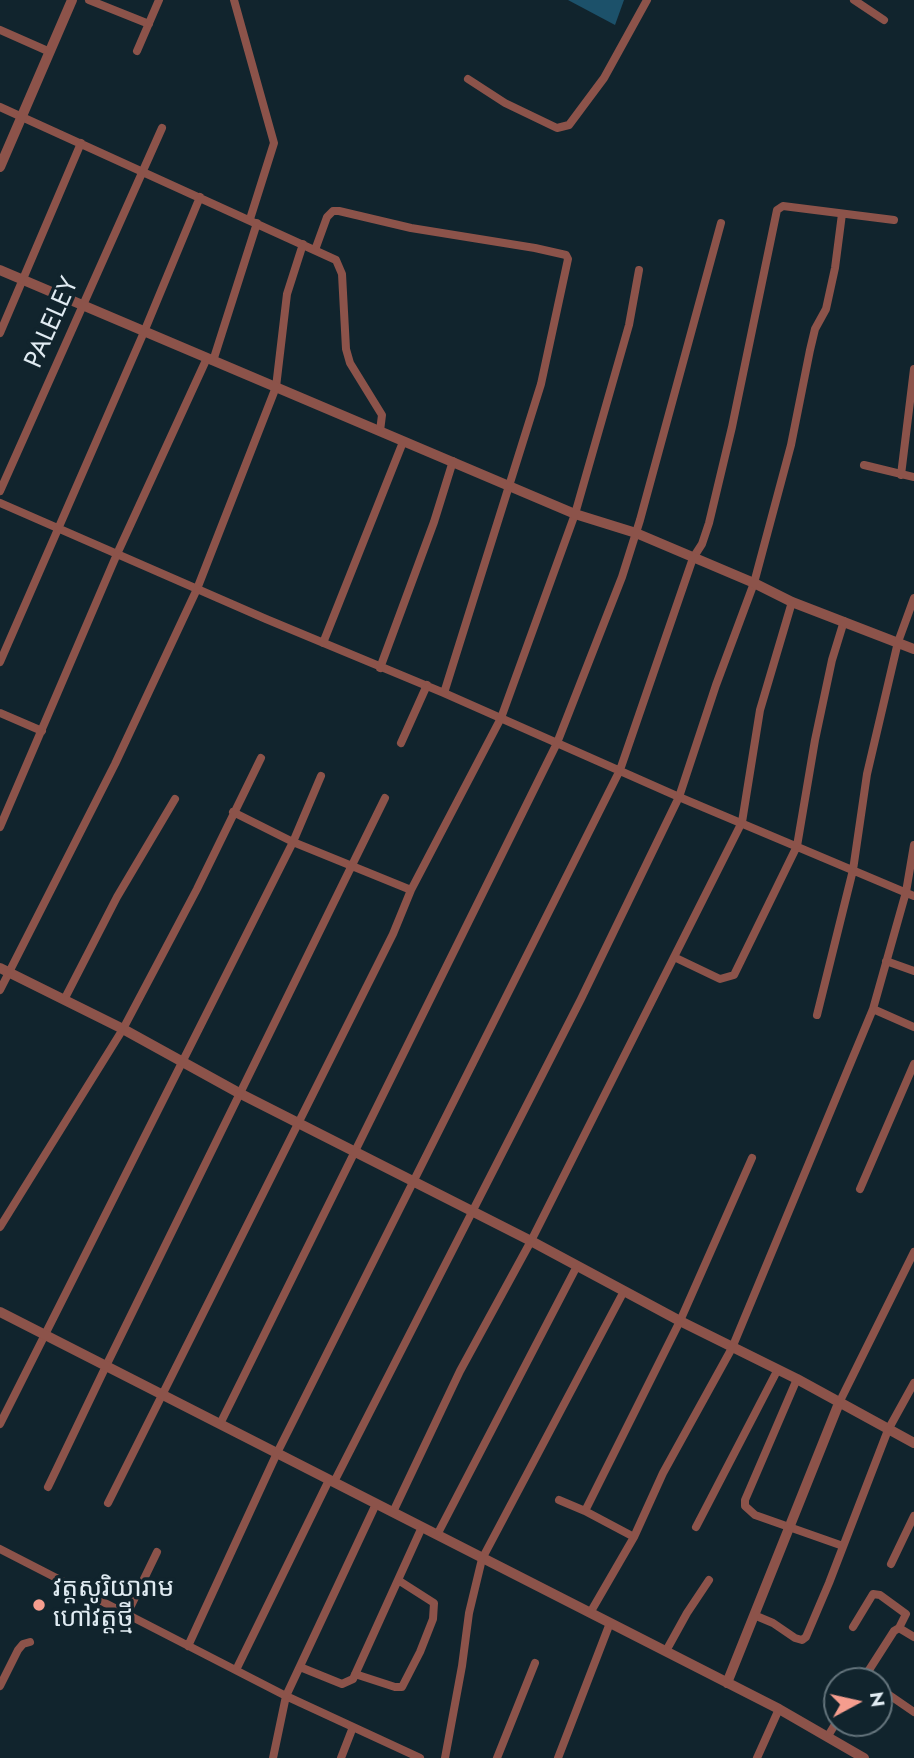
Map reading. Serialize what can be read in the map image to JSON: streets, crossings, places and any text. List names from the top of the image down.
{
  "streets": {
    "street": ["PALELEY"]
  },
  "places": ["វត្តសូរិយារាម ហៅវត្តថ្មី"],
  "north": "right"
}
